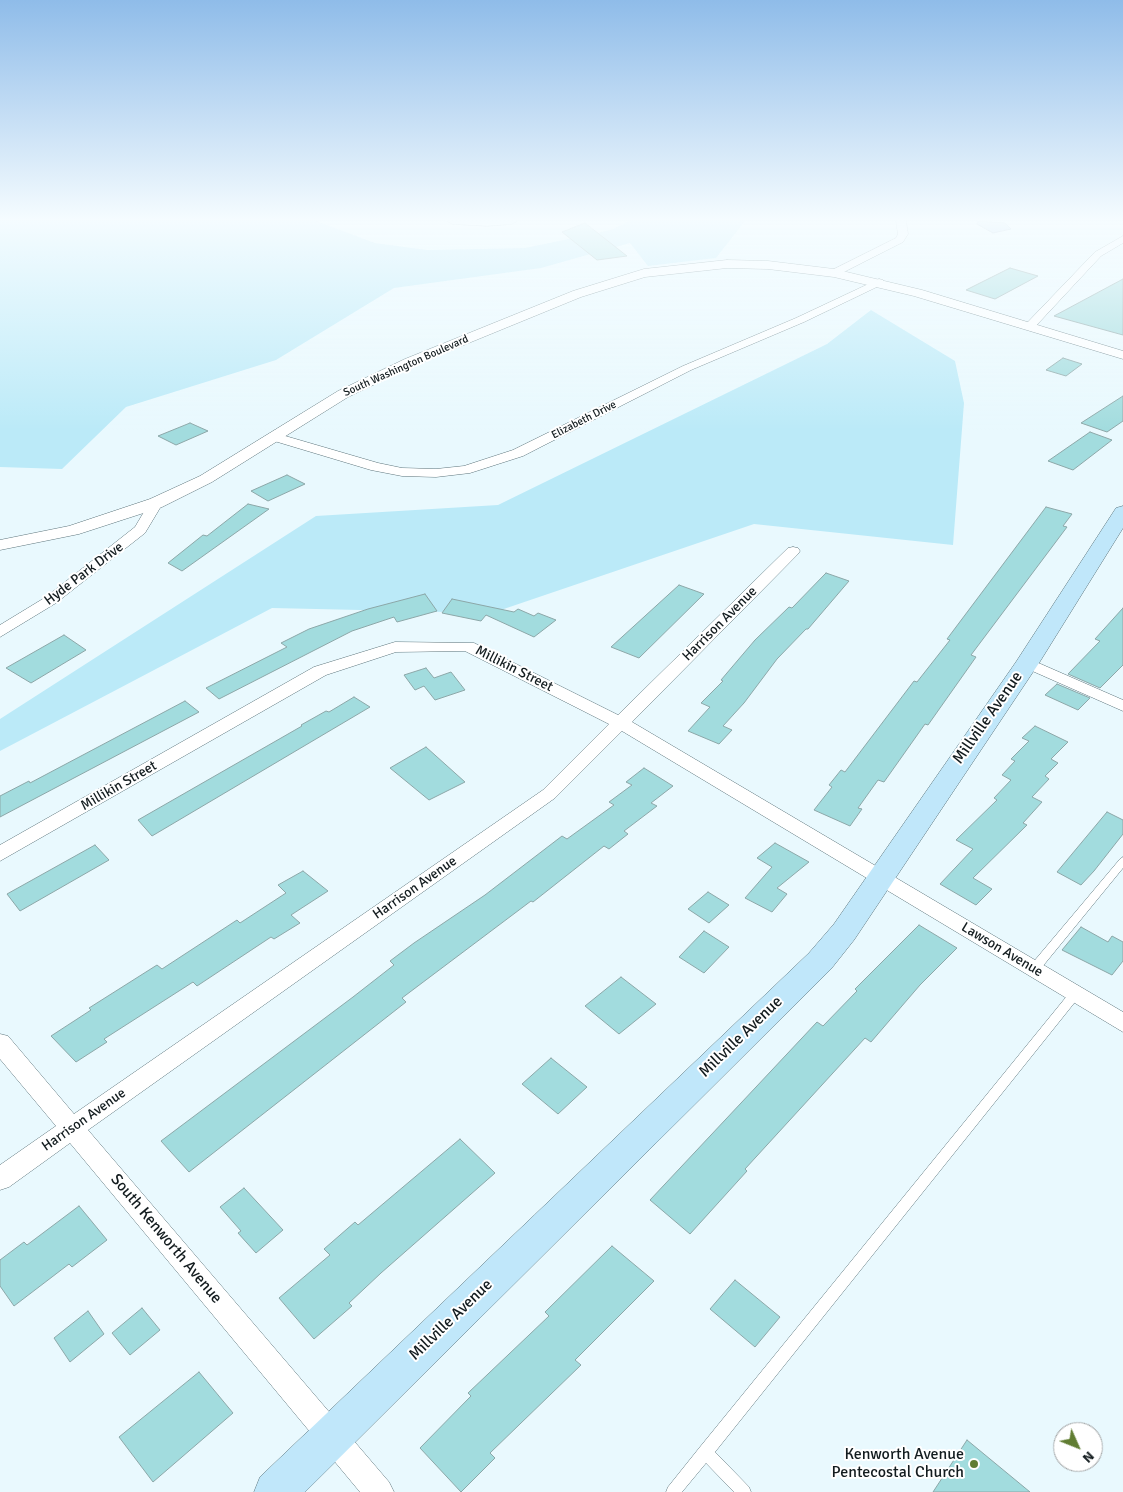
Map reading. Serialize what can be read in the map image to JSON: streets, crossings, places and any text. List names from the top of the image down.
{
  "streets": {
    "main road": ["Millville Avenue"],
    "street": [
      "South Washington Boulevard",
      "Elizabeth Drive",
      "Hyde Park Drive",
      "Harrison Avenue",
      "Millikin Street",
      "Lawson Avenue",
      "South Kenworth Avenue"
    ]
  },
  "crossings": [
    ["South Washington Boulevard", "Elizabeth Drive"],
    ["South Washington Boulevard", "Hyde Park Drive"],
    ["Harrison Avenue", "Millikin Street"],
    ["Harrison Avenue", "South Kenworth Avenue"],
    ["Millikin Street", "Millville Avenue"],
    ["Millikin Street", "Lawson Avenue"],
    ["Millville Avenue", "Lawson Avenue"],
    ["Millville Avenue", "South Kenworth Avenue"]
  ],
  "places": ["Kenworth Avenue Pentecostal Church"],
  "north": "bottom right"
}
